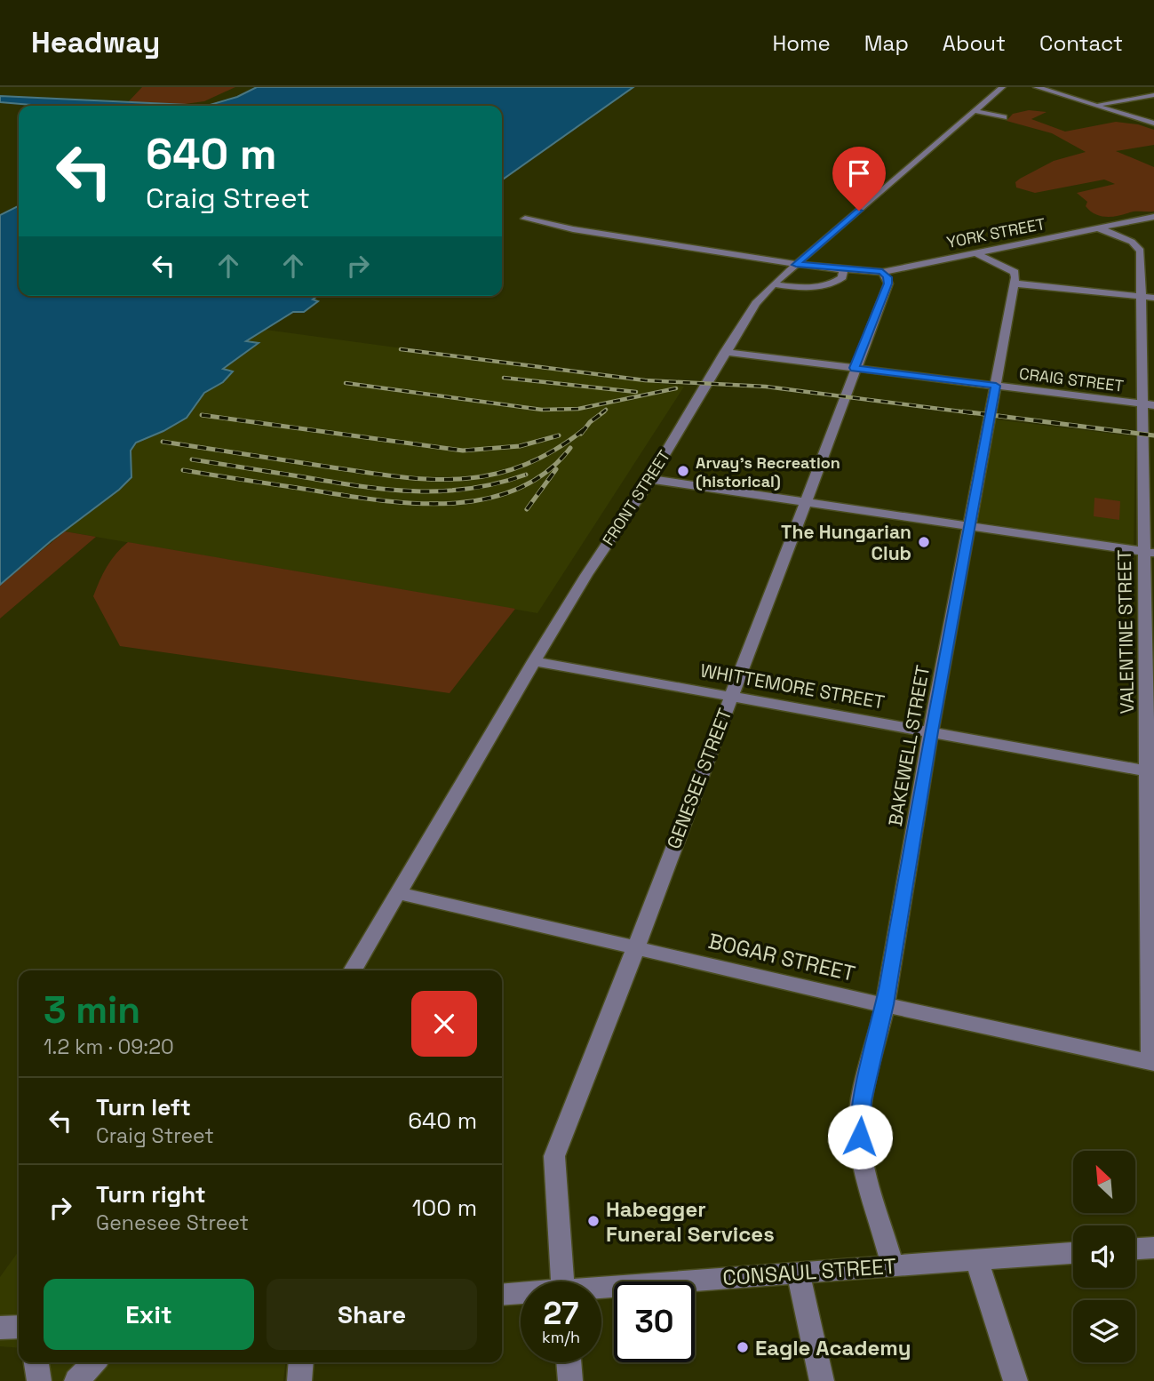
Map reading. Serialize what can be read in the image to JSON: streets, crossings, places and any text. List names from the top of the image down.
{
  "streets": {
    "street": [
      "YORK STREET",
      "CRAIG STREET",
      "FRONT STREET",
      "VALENTINE STREET",
      "WHITTEMORE STREET",
      "BAKEWELL STREET",
      "GENESEE STREET",
      "BOGAR STREET",
      "CONSAUL STREET"
    ]
  },
  "crossings": [
    ["YORK STREET", "FRONT STREET"],
    ["YORK STREET", "VALENTINE STREET"],
    ["YORK STREET", "GENESEE STREET"],
    ["CRAIG STREET", "FRONT STREET"],
    ["CRAIG STREET", "VALENTINE STREET"],
    ["CRAIG STREET", "BAKEWELL STREET"],
    ["CRAIG STREET", "GENESEE STREET"],
    ["FRONT STREET", "WHITTEMORE STREET"],
    ["FRONT STREET", "BOGAR STREET"],
    ["VALENTINE STREET", "WHITTEMORE STREET"],
    ["VALENTINE STREET", "BOGAR STREET"],
    ["WHITTEMORE STREET", "BAKEWELL STREET"],
    ["WHITTEMORE STREET", "GENESEE STREET"],
    ["BAKEWELL STREET", "BOGAR STREET"],
    ["BAKEWELL STREET", "CONSAUL STREET"],
    ["GENESEE STREET", "BOGAR STREET"]
  ],
  "places": [
    "Arvay's Recreation (historical)",
    "The Hungarian Club",
    "Habegger Funeral Services",
    "Eagle Academy"
  ],
  "north": "top left",
  "page": {
    "header": "Headway",
    "nav": [
      "Home",
      "Map",
      "About",
      "Contact"
    ],
    "turn": ["640 m", "Craig Street"],
    "heading": ["3 min", "1.2 km · 09:20"],
    "list": [
      {
        "name": "Turn left",
        "note": "Craig Street",
        "value": "640 m"
      },
      {
        "name": "Turn right",
        "note": "Genesee Street",
        "value": "100 m"
      }
    ],
    "buttons": ["Exit", "Share"],
    "speed": "27 km/h",
    "limit": "30"
  }
}
